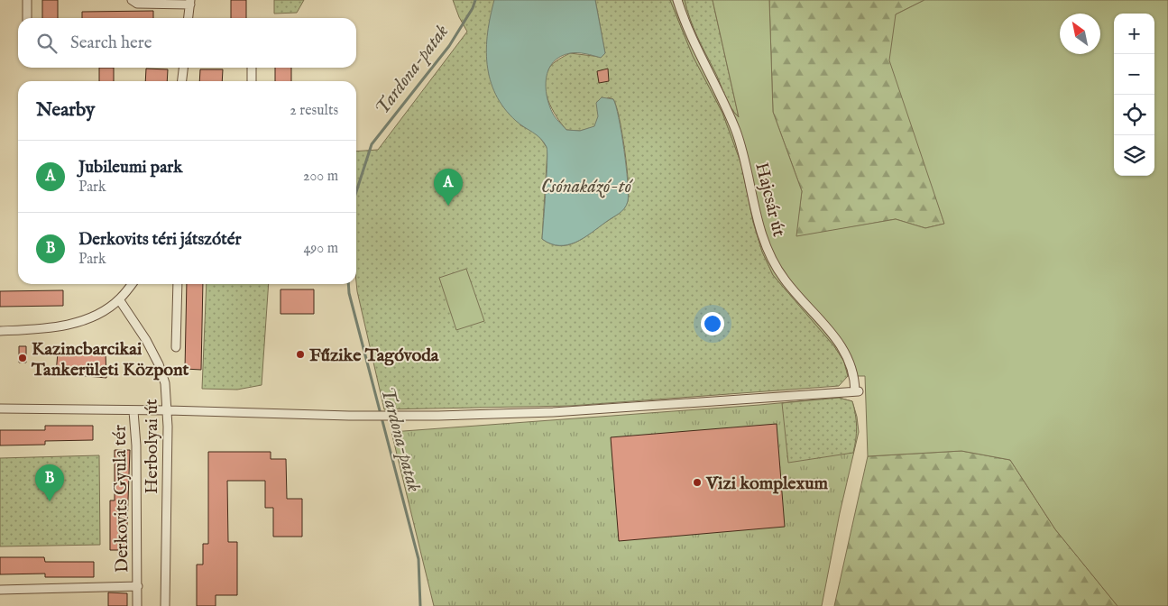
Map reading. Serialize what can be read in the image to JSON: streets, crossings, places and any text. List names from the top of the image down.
{
  "streets": {
    "street": ["Hajcsár út", "Herbolyai út", "Derkovits Gyula tér"]
  },
  "crossings": [
    ["Hajcsár út", "Derkovits Gyula tér"],
    ["Herbolyai út", "Derkovits Gyula tér"]
  ],
  "water": ["Tardona-patak", "Csónakázó-tó"],
  "places": ["Fűzike Tagóvoda", "Kazincbarcikai Tankerületi Központ", "Vizi komplexum"],
  "north": "top left",
  "page": {
    "map_buttons": ["+", "−"],
    "search": "Search here",
    "heading": ["Nearby", "2 results"],
    "list": [
      {
        "mark": "A",
        "name": "Jubileumi park",
        "note": "Park",
        "value": "200 m"
      },
      {
        "mark": "B",
        "name": "Derkovits téri játszótér",
        "note": "Park",
        "value": "490 m"
      }
    ],
    "pins": ["A", "B"]
  }
}
